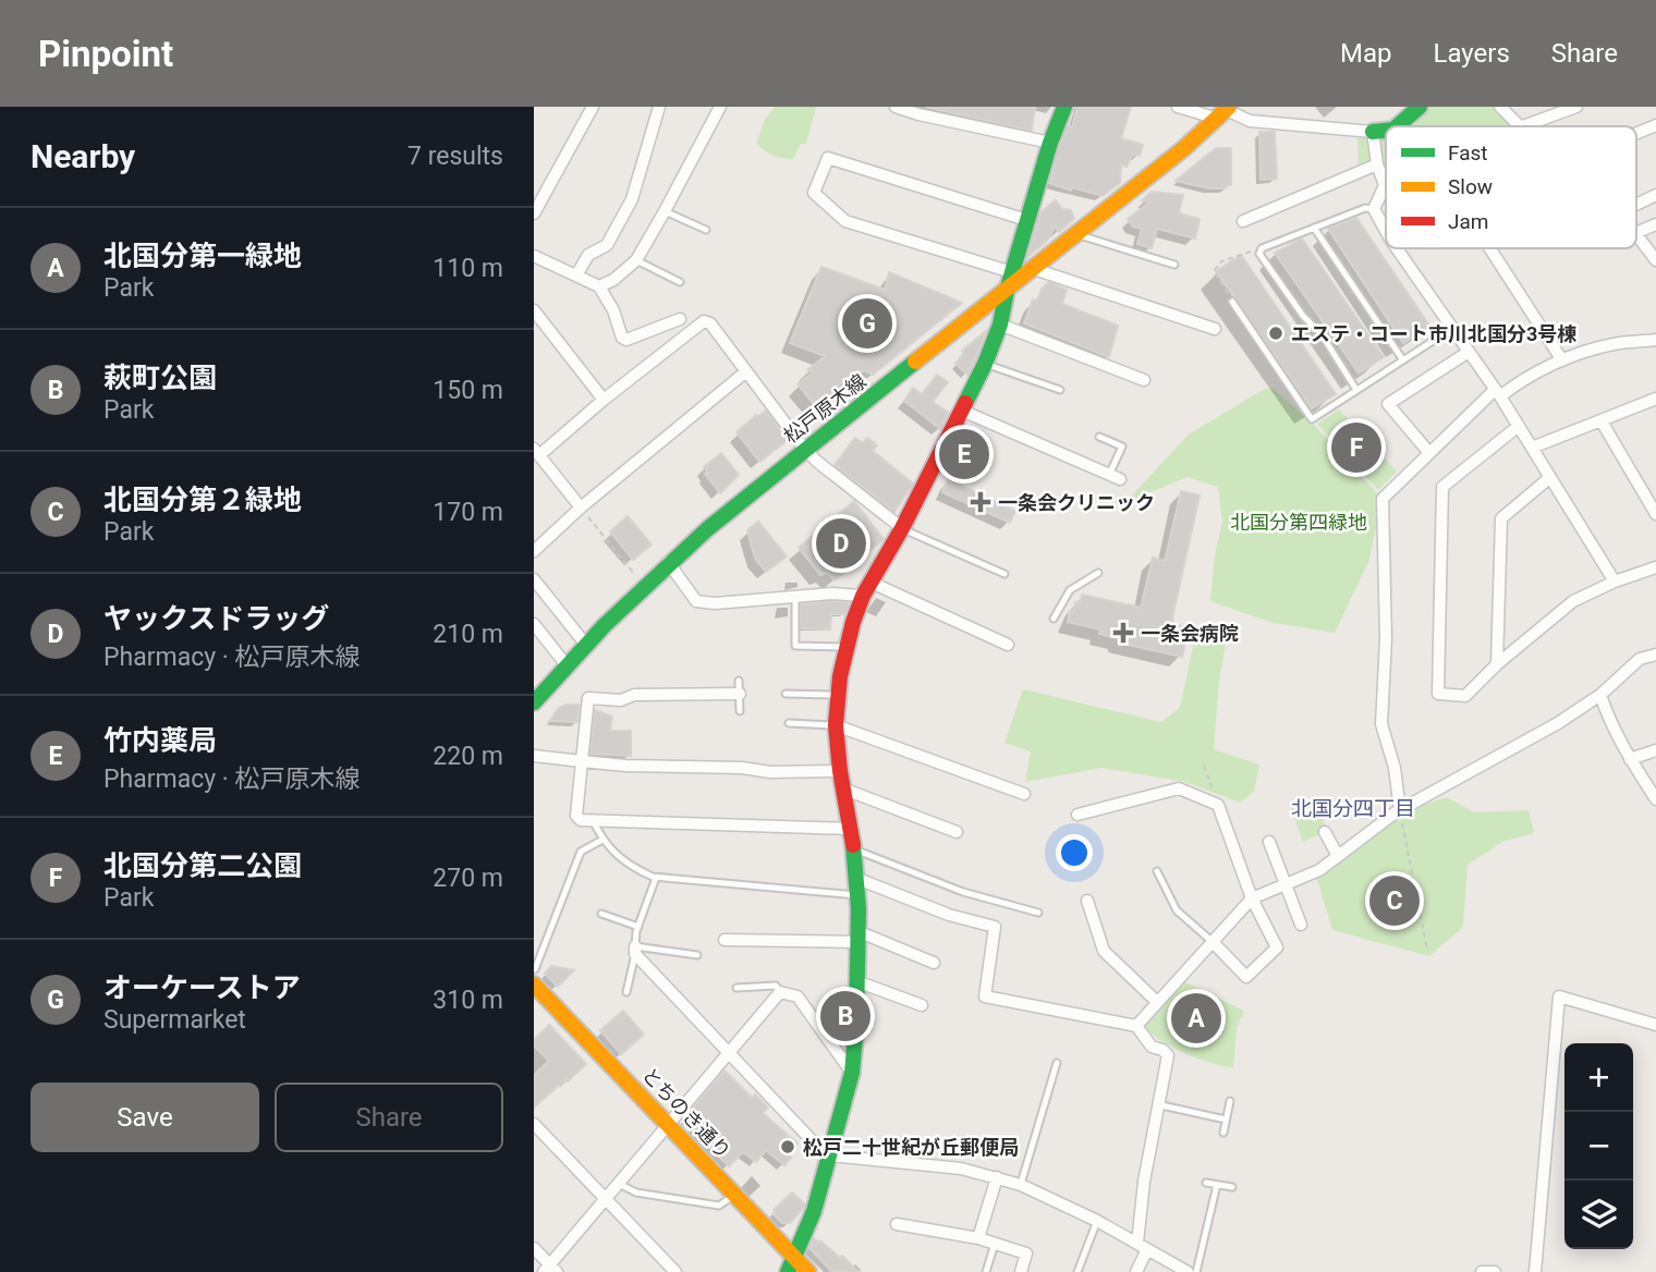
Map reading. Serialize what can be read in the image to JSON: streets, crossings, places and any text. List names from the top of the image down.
{
  "streets": {
    "street": ["松戸原木線", "とちのき通り"]
  },
  "districts": ["北国分四丁目"],
  "parks": ["北国分第四緑地"],
  "places": {
    "other": ["エステ・コート市川北国分3号棟", "松戸二十世紀が丘郵便局"],
    "health": ["一条会クリニック", "一条会病院"]
  },
  "legend": ["Fast", "Slow", "Jam"],
  "page": {
    "header": "Pinpoint",
    "nav": ["Map", "Layers", "Share"],
    "heading": ["Nearby", "7 results"],
    "list": [
      {
        "mark": "A",
        "name": "北国分第一緑地",
        "note": "Park",
        "value": "110 m"
      },
      {
        "mark": "B",
        "name": "萩町公園",
        "note": "Park",
        "value": "150 m"
      },
      {
        "mark": "C",
        "name": "北国分第２緑地",
        "note": "Park",
        "value": "170 m"
      },
      {
        "mark": "D",
        "name": "ヤックスドラッグ",
        "note": "Pharmacy · 松戸原木線",
        "value": "210 m"
      },
      {
        "mark": "E",
        "name": "竹内薬局",
        "note": "Pharmacy · 松戸原木線",
        "value": "220 m"
      },
      {
        "mark": "F",
        "name": "北国分第二公園",
        "note": "Park",
        "value": "270 m"
      },
      {
        "mark": "G",
        "name": "オーケーストア",
        "note": "Supermarket",
        "value": "310 m"
      }
    ],
    "pins": [
      "G",
      "F",
      "E",
      "D",
      "C",
      "B",
      "A"
    ],
    "map_buttons": ["+", "−"],
    "buttons": ["Save", "Share"]
  }
}
